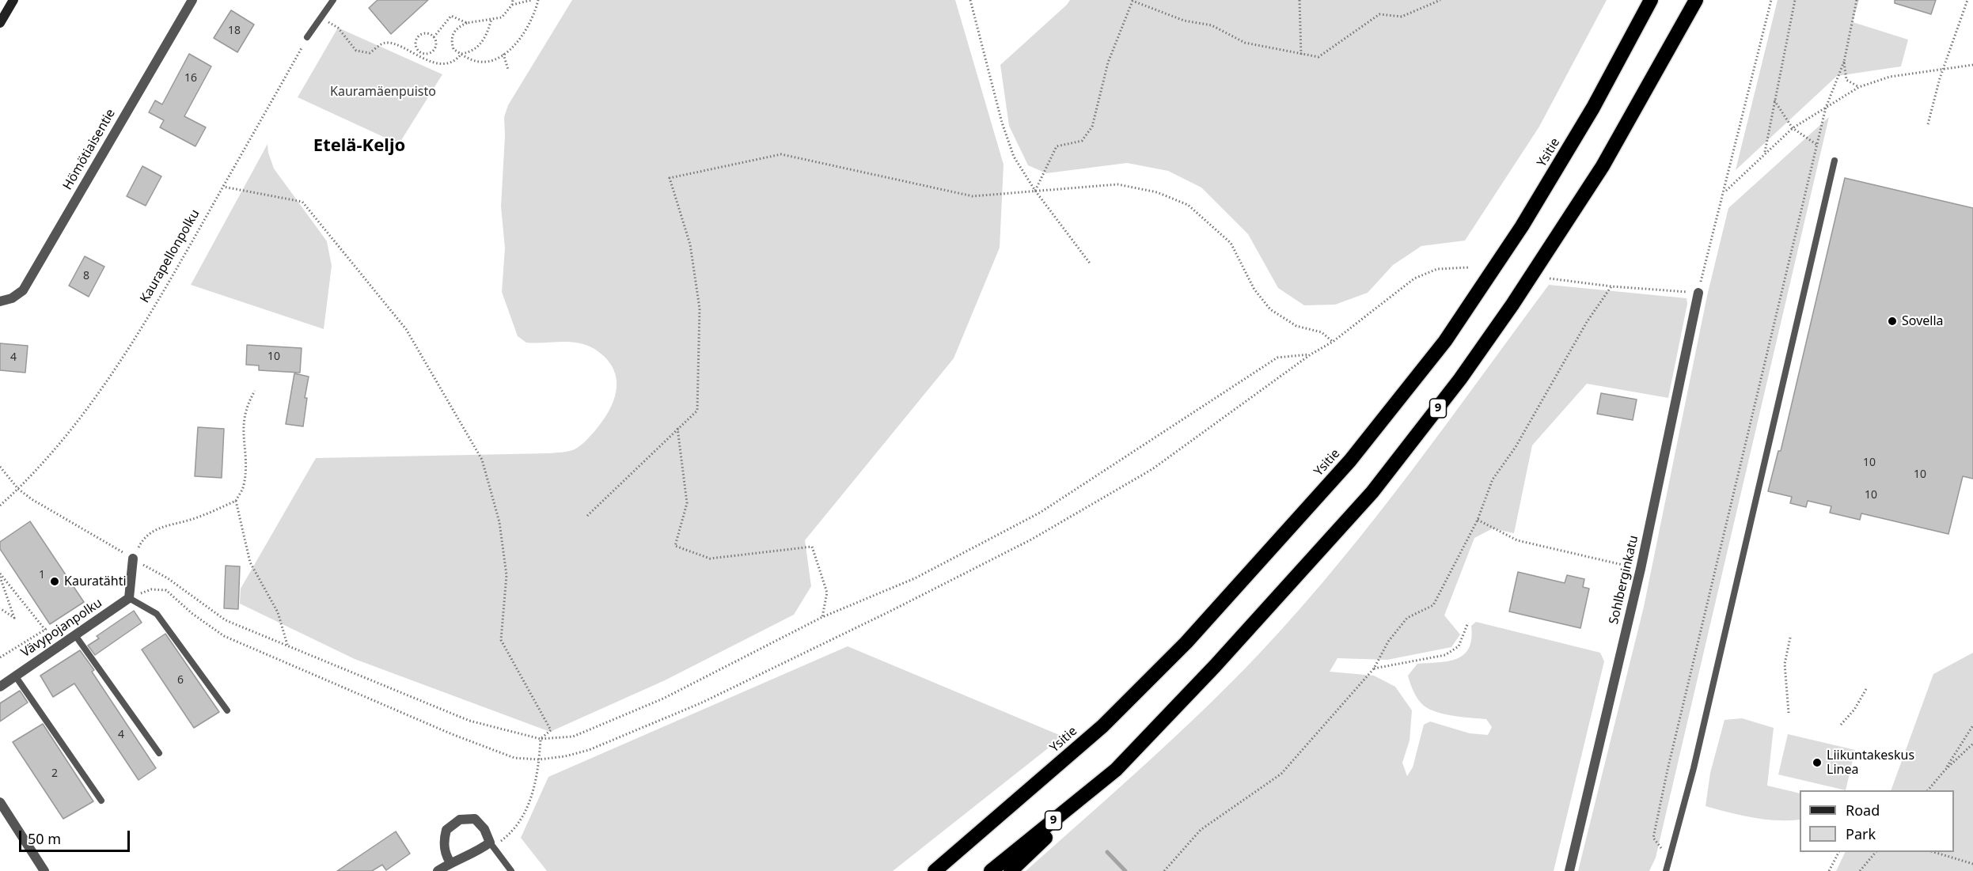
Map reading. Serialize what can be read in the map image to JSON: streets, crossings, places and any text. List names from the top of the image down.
{
  "streets": {
    "highway": ["Ysitie", "9"],
    "street": ["Hömötiaisentie", "Sohlberginkatu", "Vävypojanpolku"],
    "path": ["Kaurapellonpolku"]
  },
  "districts": ["Etelä-Keljo"],
  "parks": ["Kauramäenpuisto"],
  "places": ["Sovella", "Kauratähti", "Liikuntakeskus Linea"],
  "house_numbers": [
    "18",
    "16",
    "8",
    "10",
    "4",
    "10",
    "10",
    "10",
    "1",
    "6",
    "4",
    "2"
  ],
  "legend": ["Road", "Park"],
  "scale_bar": "50 m"
}
